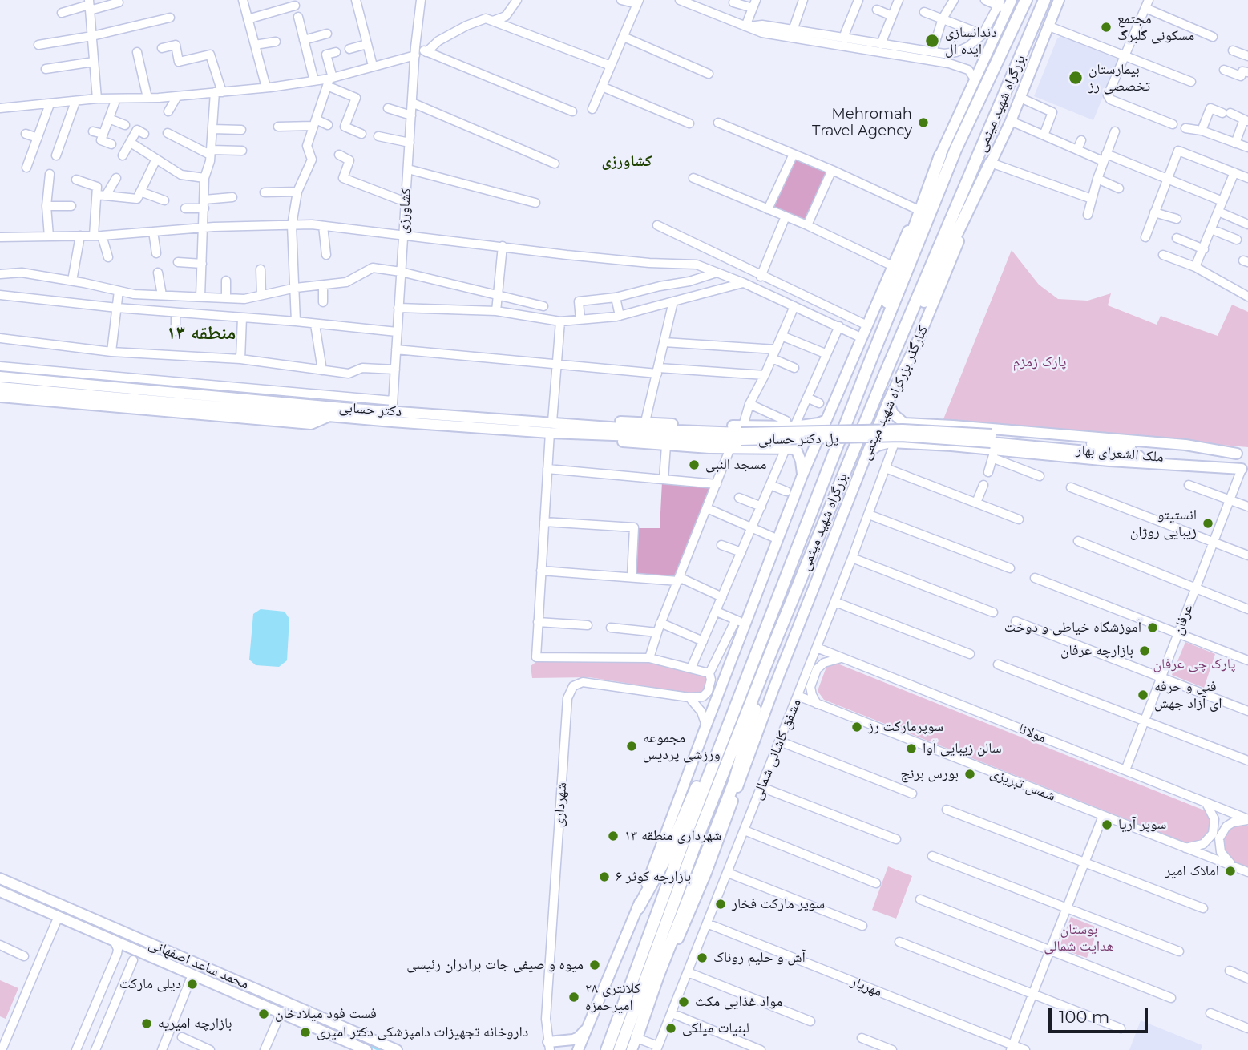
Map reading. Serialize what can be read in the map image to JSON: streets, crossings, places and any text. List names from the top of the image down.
{
  "streets": {
    "highway": ["بزرگراه شهید میثمی"],
    "main road": [
      "کنارگذر بزرگراه شهید میثمی",
      "دکتر حسابی",
      "پل دکتر حسابی",
      "ملک الشعرای بهار",
      "محمد ساعد اصفهانی"
    ],
    "street": [
      "کشاورزی",
      "عرفان",
      "مولانا",
      "مشفق کاشانی شمالی",
      "شمس تبریزی",
      "شهرداری",
      "مهریار"
    ]
  },
  "crossings": [
    ["کشاورزی", "دکتر حسابی"],
    ["دکتر حسابی", "پل دکتر حسابی"],
    ["پل دکتر حسابی", "ملک الشعرای بهار"],
    ["ملک الشعرای بهار", "عرفان"],
    ["عرفان", "مولانا"],
    ["مولانا", "مشفق کاشانی شمالی"],
    ["مشفق کاشانی شمالی", "شمس تبریزی"],
    ["مشفق کاشانی شمالی", "مهریار"]
  ],
  "districts": ["کشاورزی", "منطقه ۱۳"],
  "parks": ["پارک زمزم", "پارک چی عرفان", "بوستان هدایت شمالی"],
  "places": [
    "مجتمع مسکونی گلبرگ",
    "دندانسازی ایده آل",
    "بیمارستان تخصصی رز",
    "Mehromah Travel Agency",
    "مسجد النبی",
    "انستیتو زیبایی روژان",
    "آموزشگاه خیاطی و دوخت",
    "بازارچه‌ عرفان",
    "فنی و حرفه ای آزاد جهش",
    "سوپرمارکت رز",
    "مجموعه ورزشی پردیس",
    "سالن زیبایی آوا",
    "بورس برنج",
    "سوپر آریا",
    "شهرداری منطقه ۱۳",
    "املاک امیر",
    "بازارچه کوثر ۶",
    "سوپر مارکت فخار",
    "آش و حلیم روناک",
    "میوه و صیفی جات برادران رئیسی",
    "دیلی مارکت",
    "کلانتری ۲۸ امیرحمزه",
    "مواد غذایی مکث",
    "فست فود میلادخان",
    "بازارچه امیریه",
    "لبنیات میلکی",
    "داروخانه تجهیزات دامپزشکی دکتر امیری"
  ],
  "scale_bar": "100 m"
}
